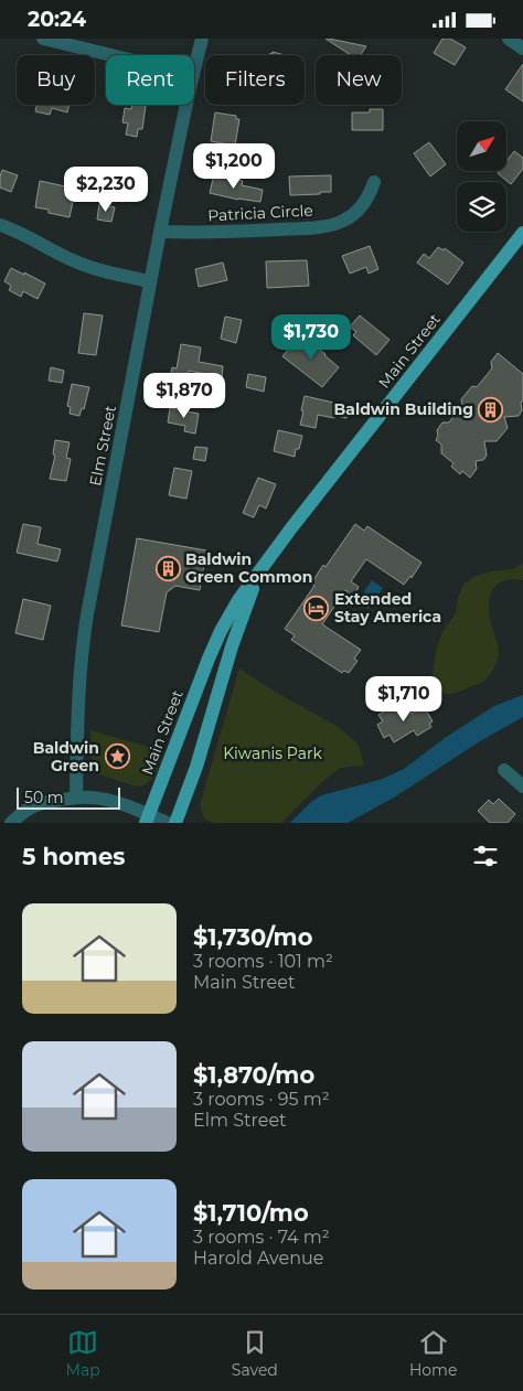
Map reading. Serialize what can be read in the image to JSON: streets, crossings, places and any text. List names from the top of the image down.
{
  "streets": {
    "main road": ["Main Street"],
    "street": ["Patricia Circle", "Elm Street"]
  },
  "crossings": [
    ["Patricia Circle", "Elm Street"]
  ],
  "parks": ["Kiwanis Park"],
  "places": {
    "building": ["Baldwin Building", "Baldwin Green Common"],
    "hotel": ["Extended Stay America"],
    "place": ["Baldwin Green"]
  },
  "scale_bar": "50 m",
  "north": "top right",
  "page": {
    "status": "20:24",
    "chip": [
      "Buy",
      "Rent",
      "Filters",
      "New"
    ],
    "price": [
      "$1,200",
      "$2,230",
      "$1,730",
      "$1,870",
      "$1,710"
    ],
    "scale": "50 m",
    "heading": "5 homes",
    "list": [
      {
        "name": "$1,730/mo",
        "note": "3 rooms · 101 m² · Main Street"
      },
      {
        "name": "$1,870/mo",
        "note": "3 rooms · 95 m² · Elm Street"
      },
      {
        "name": "$1,710/mo",
        "note": "3 rooms · 74 m² · Harold Avenue"
      }
    ],
    "tabs": ["Map", "Saved", "Home"]
  }
}
